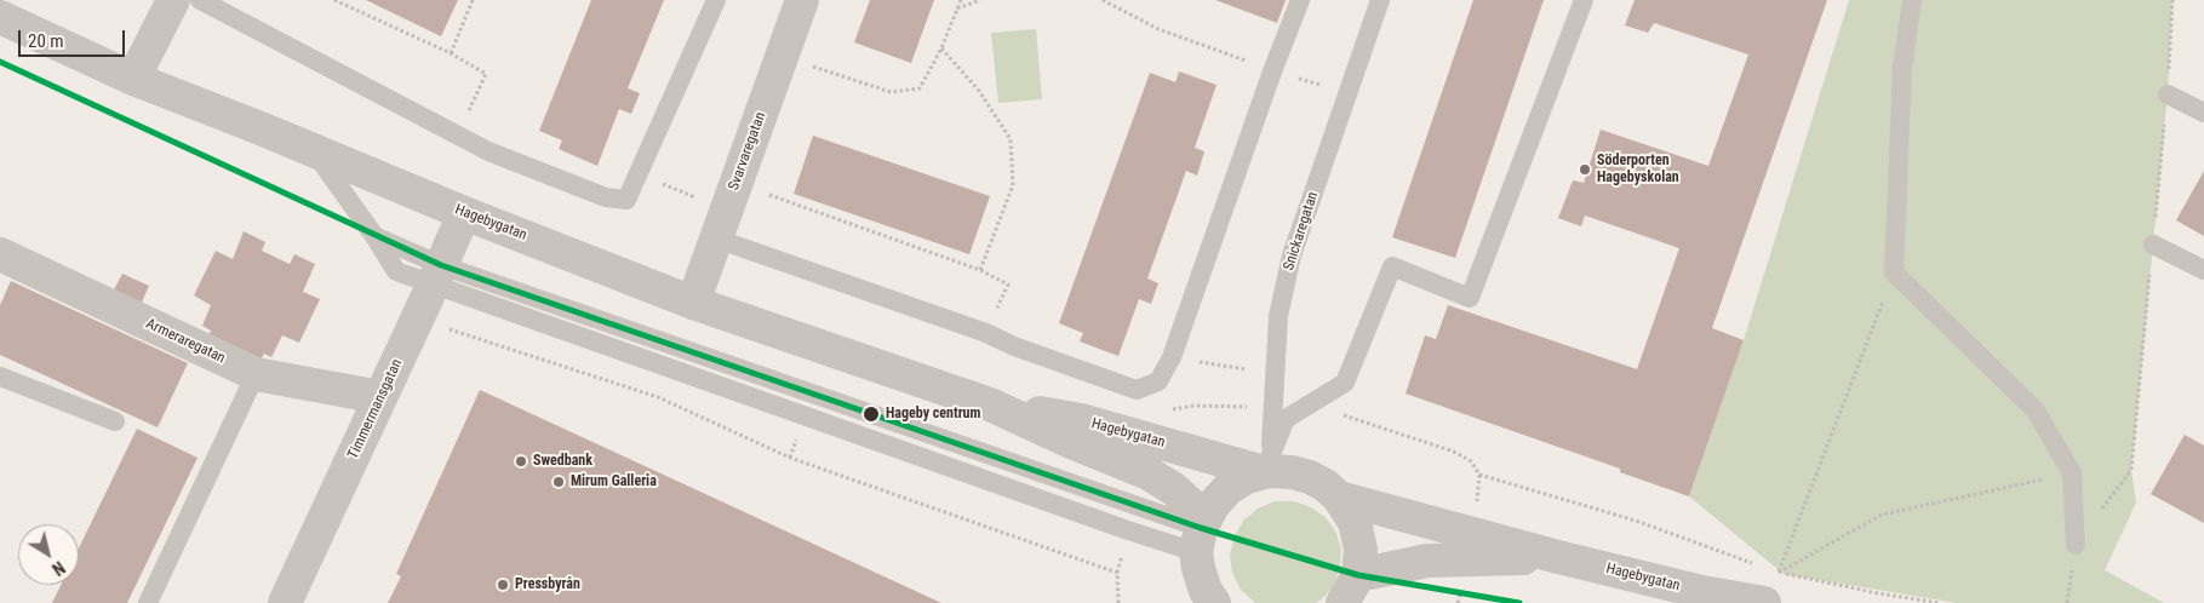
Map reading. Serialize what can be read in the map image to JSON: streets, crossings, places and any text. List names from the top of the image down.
{
  "streets": {
    "street": [
      "Svarvaregatan",
      "Hagebygatan",
      "Armeraregatan",
      "Timmermansgatan"
    ],
    "lane": ["Snickaregatan"]
  },
  "crossings": [
    ["Svarvaregatan", "Hagebygatan"],
    ["Hagebygatan", "Snickaregatan"],
    ["Hagebygatan", "Timmermansgatan"],
    ["Armeraregatan", "Timmermansgatan"]
  ],
  "places": [
    "Söderporten Hagebyskolan",
    "Hageby centrum",
    "Swedbank",
    "Mirum Galleria",
    "Pressbyrån"
  ],
  "scale_bar": "20 m",
  "north": "bottom right"
}
